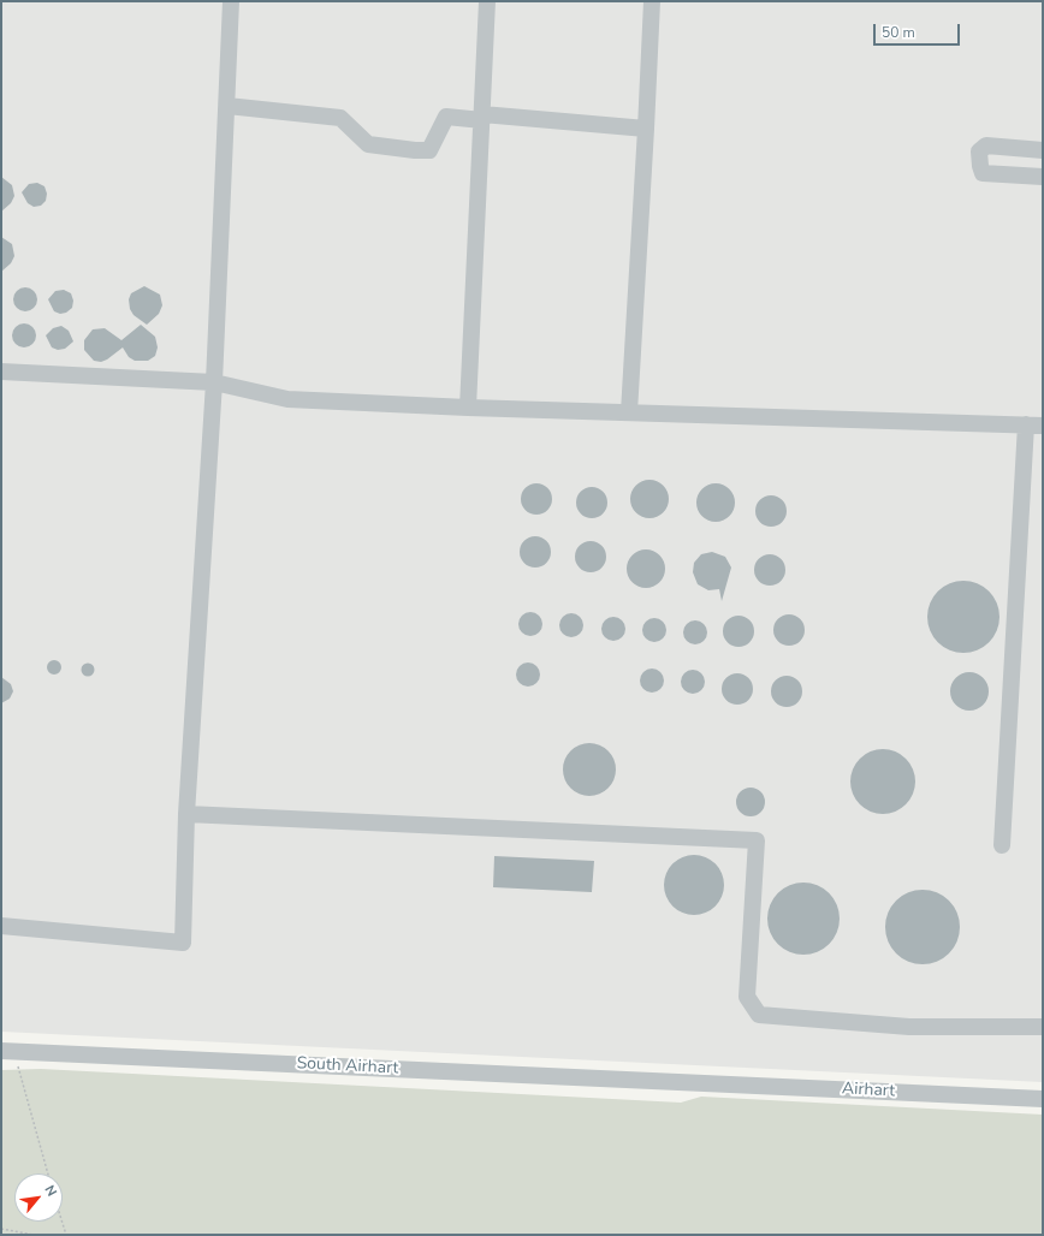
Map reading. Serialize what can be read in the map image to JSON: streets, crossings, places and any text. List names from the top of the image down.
{
  "streets": {
    "street": ["South Airhart", "Airhart"]
  },
  "crossings": [
    ["South Airhart", "Airhart"]
  ],
  "scale_bar": "50 m",
  "north": "top right"
}
